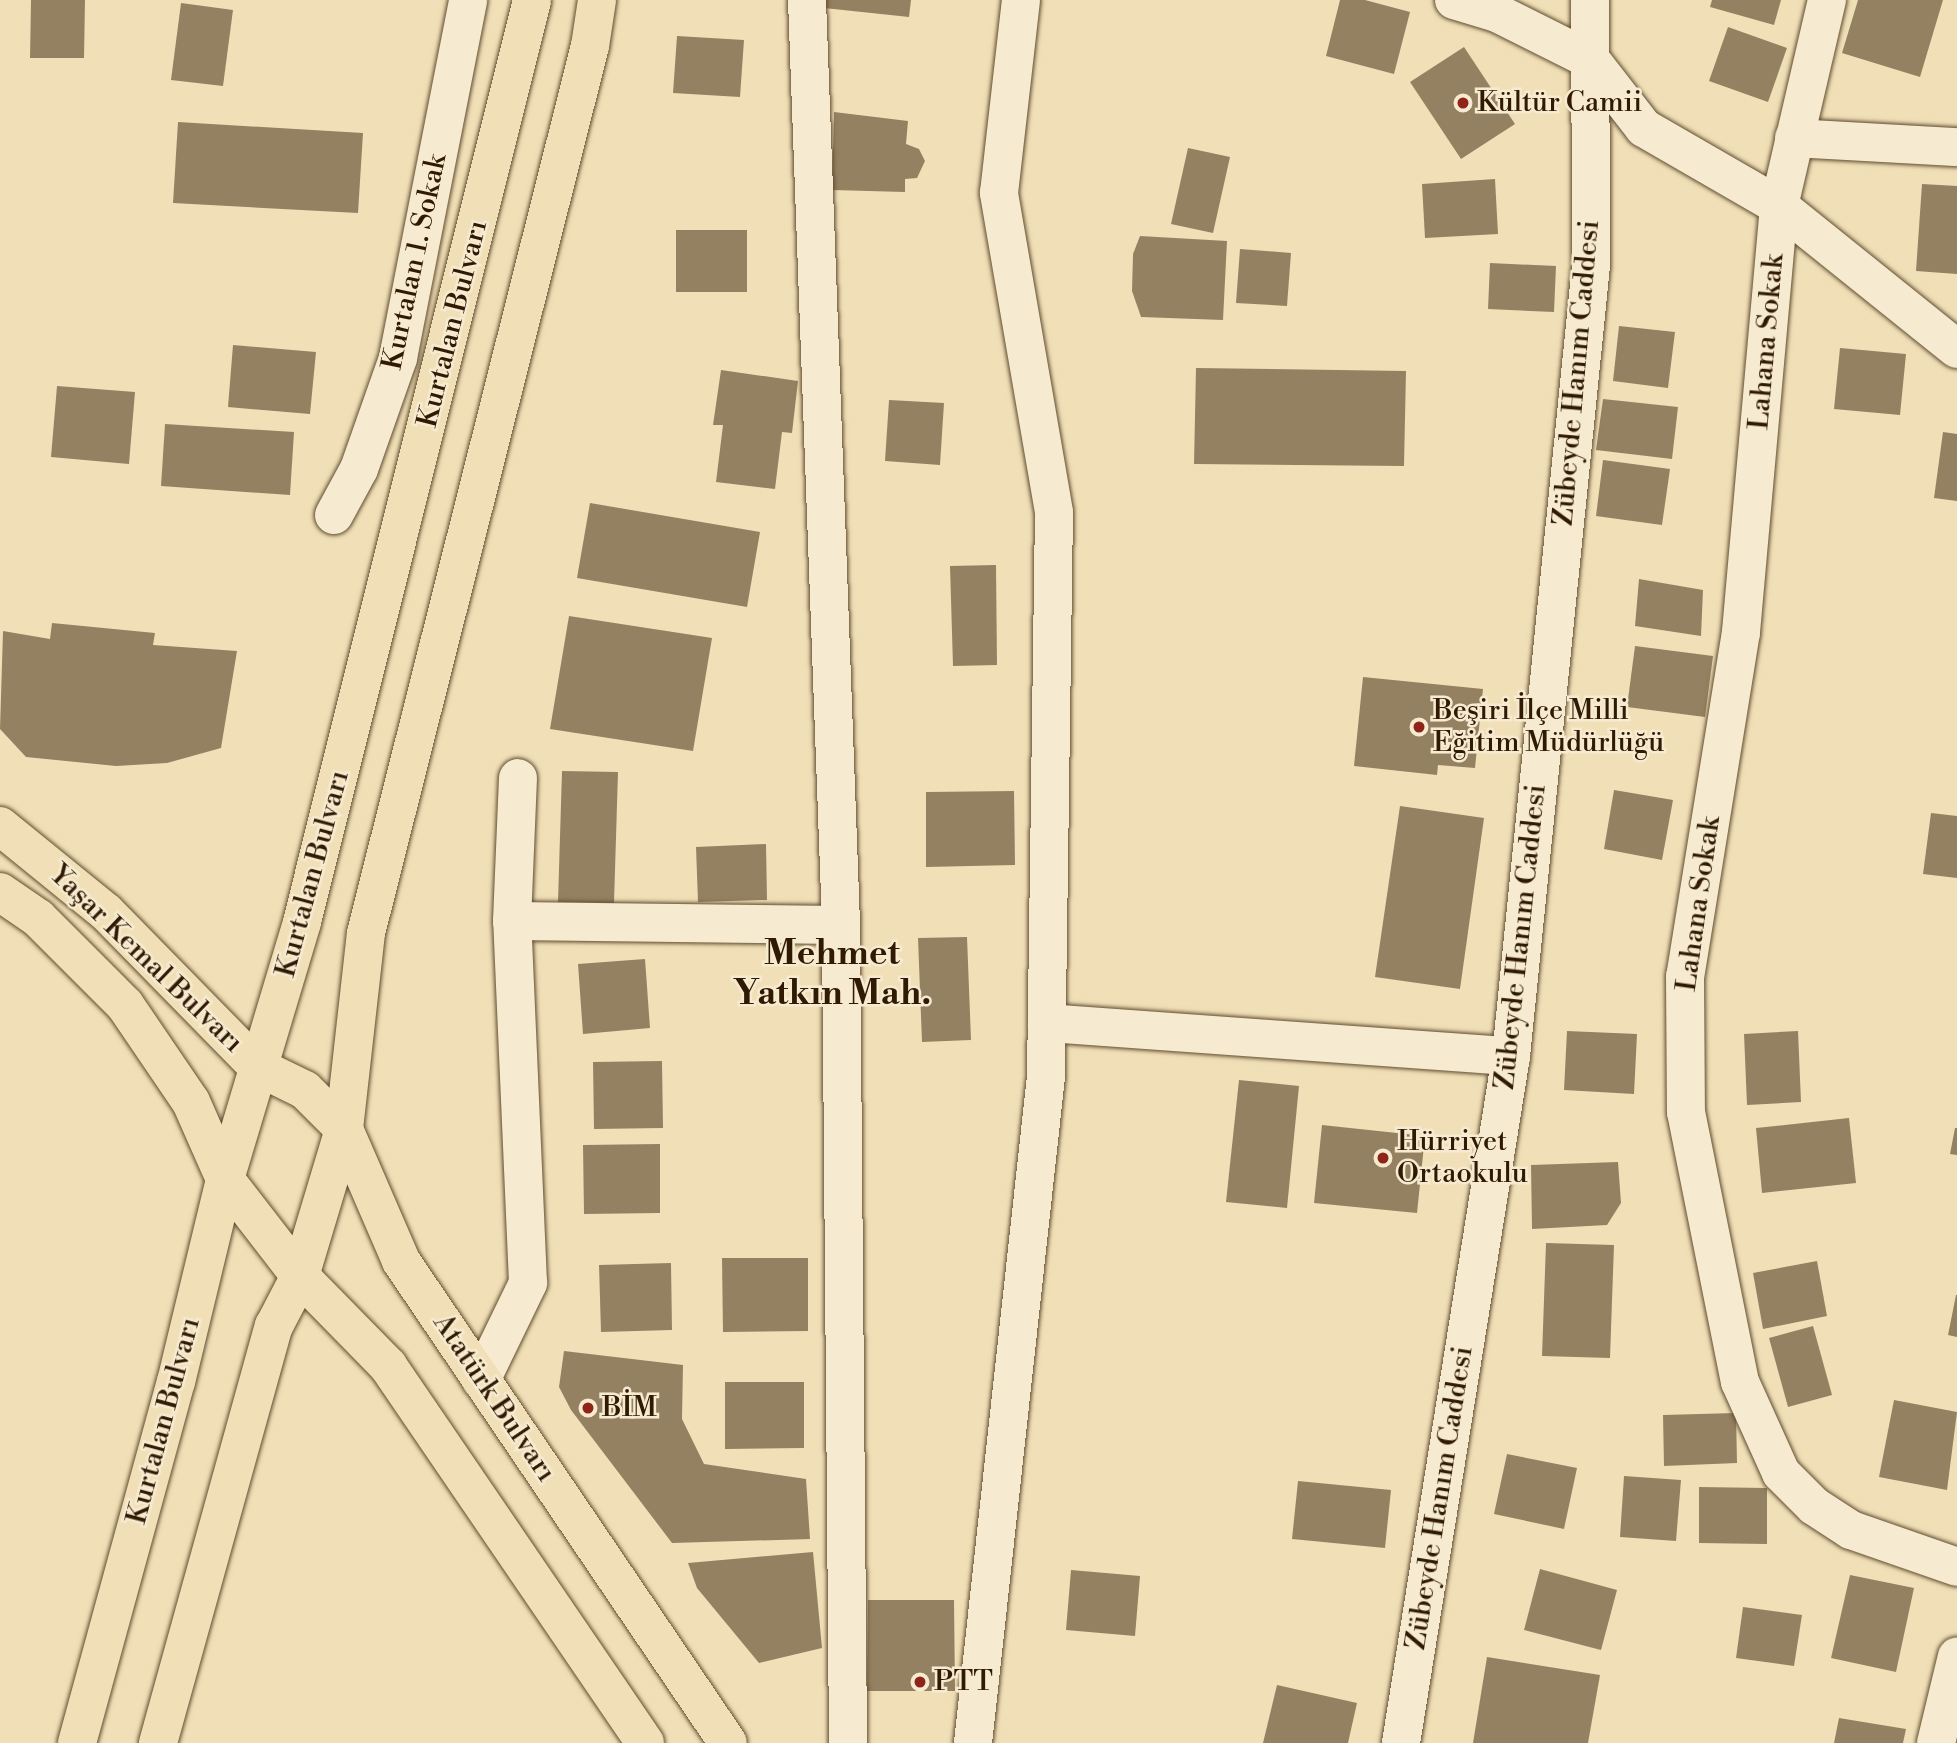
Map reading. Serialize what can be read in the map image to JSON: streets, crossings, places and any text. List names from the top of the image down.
{
  "streets": {
    "main road": ["Kurtalan Bulvarı", "Yaşar Kemal Bulvarı", "Atatürk Bulvarı"],
    "street": ["Kurtalan 1. Sokak", "Lahana Sokak", "Zübeyde Hanım Caddesi"]
  },
  "crossings": [
    ["Kurtalan Bulvarı", "Yaşar Kemal Bulvarı"],
    ["Kurtalan Bulvarı", "Atatürk Bulvarı"],
    ["Yaşar Kemal Bulvarı", "Atatürk Bulvarı"]
  ],
  "districts": ["Mehmet Yatkın Mah."],
  "places": [
    "Kültür Camii",
    "Beşiri İlçe Milli Eğitim Müdürlüğü",
    "Hürriyet Ortaokulu",
    "BİM",
    "PTT"
  ]
}
